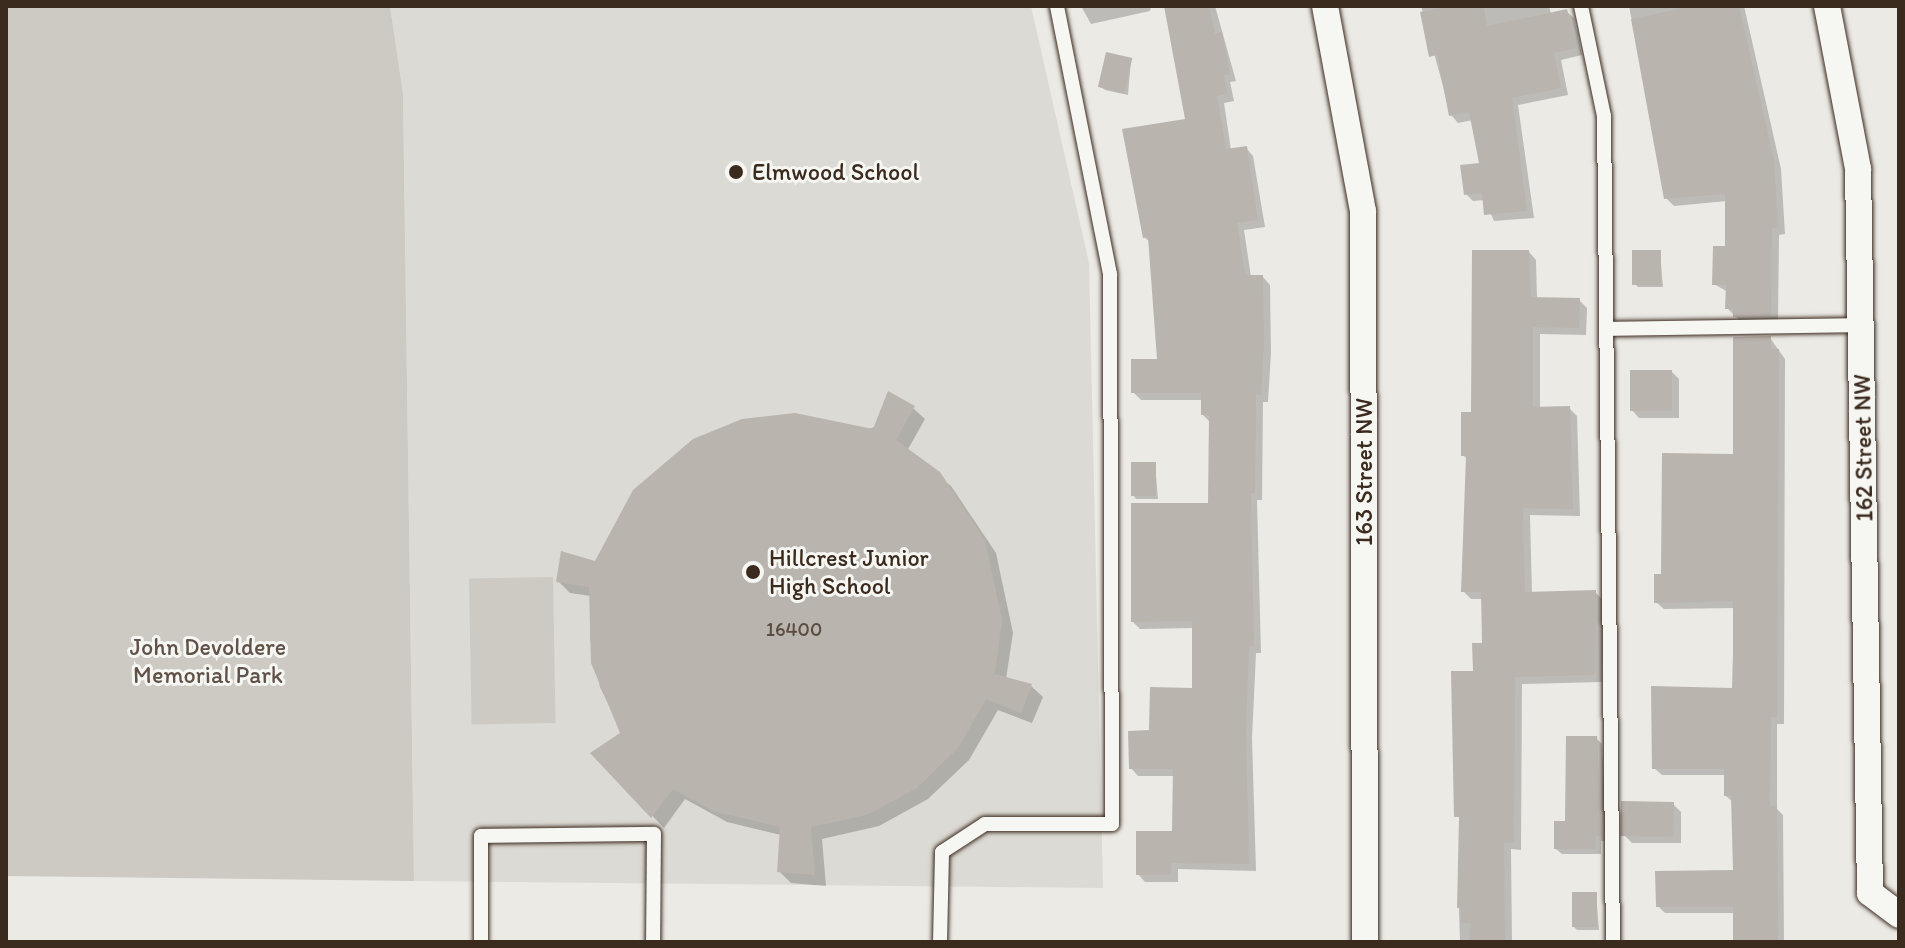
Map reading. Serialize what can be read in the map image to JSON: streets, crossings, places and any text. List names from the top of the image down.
{
  "streets": {
    "street": ["162 Street NW", "163 Street NW"]
  },
  "parks": ["John Devoldere Memorial Park"],
  "places": ["Elmwood School", "Hillcrest Junior High School"],
  "house_numbers": ["16400"]
}
